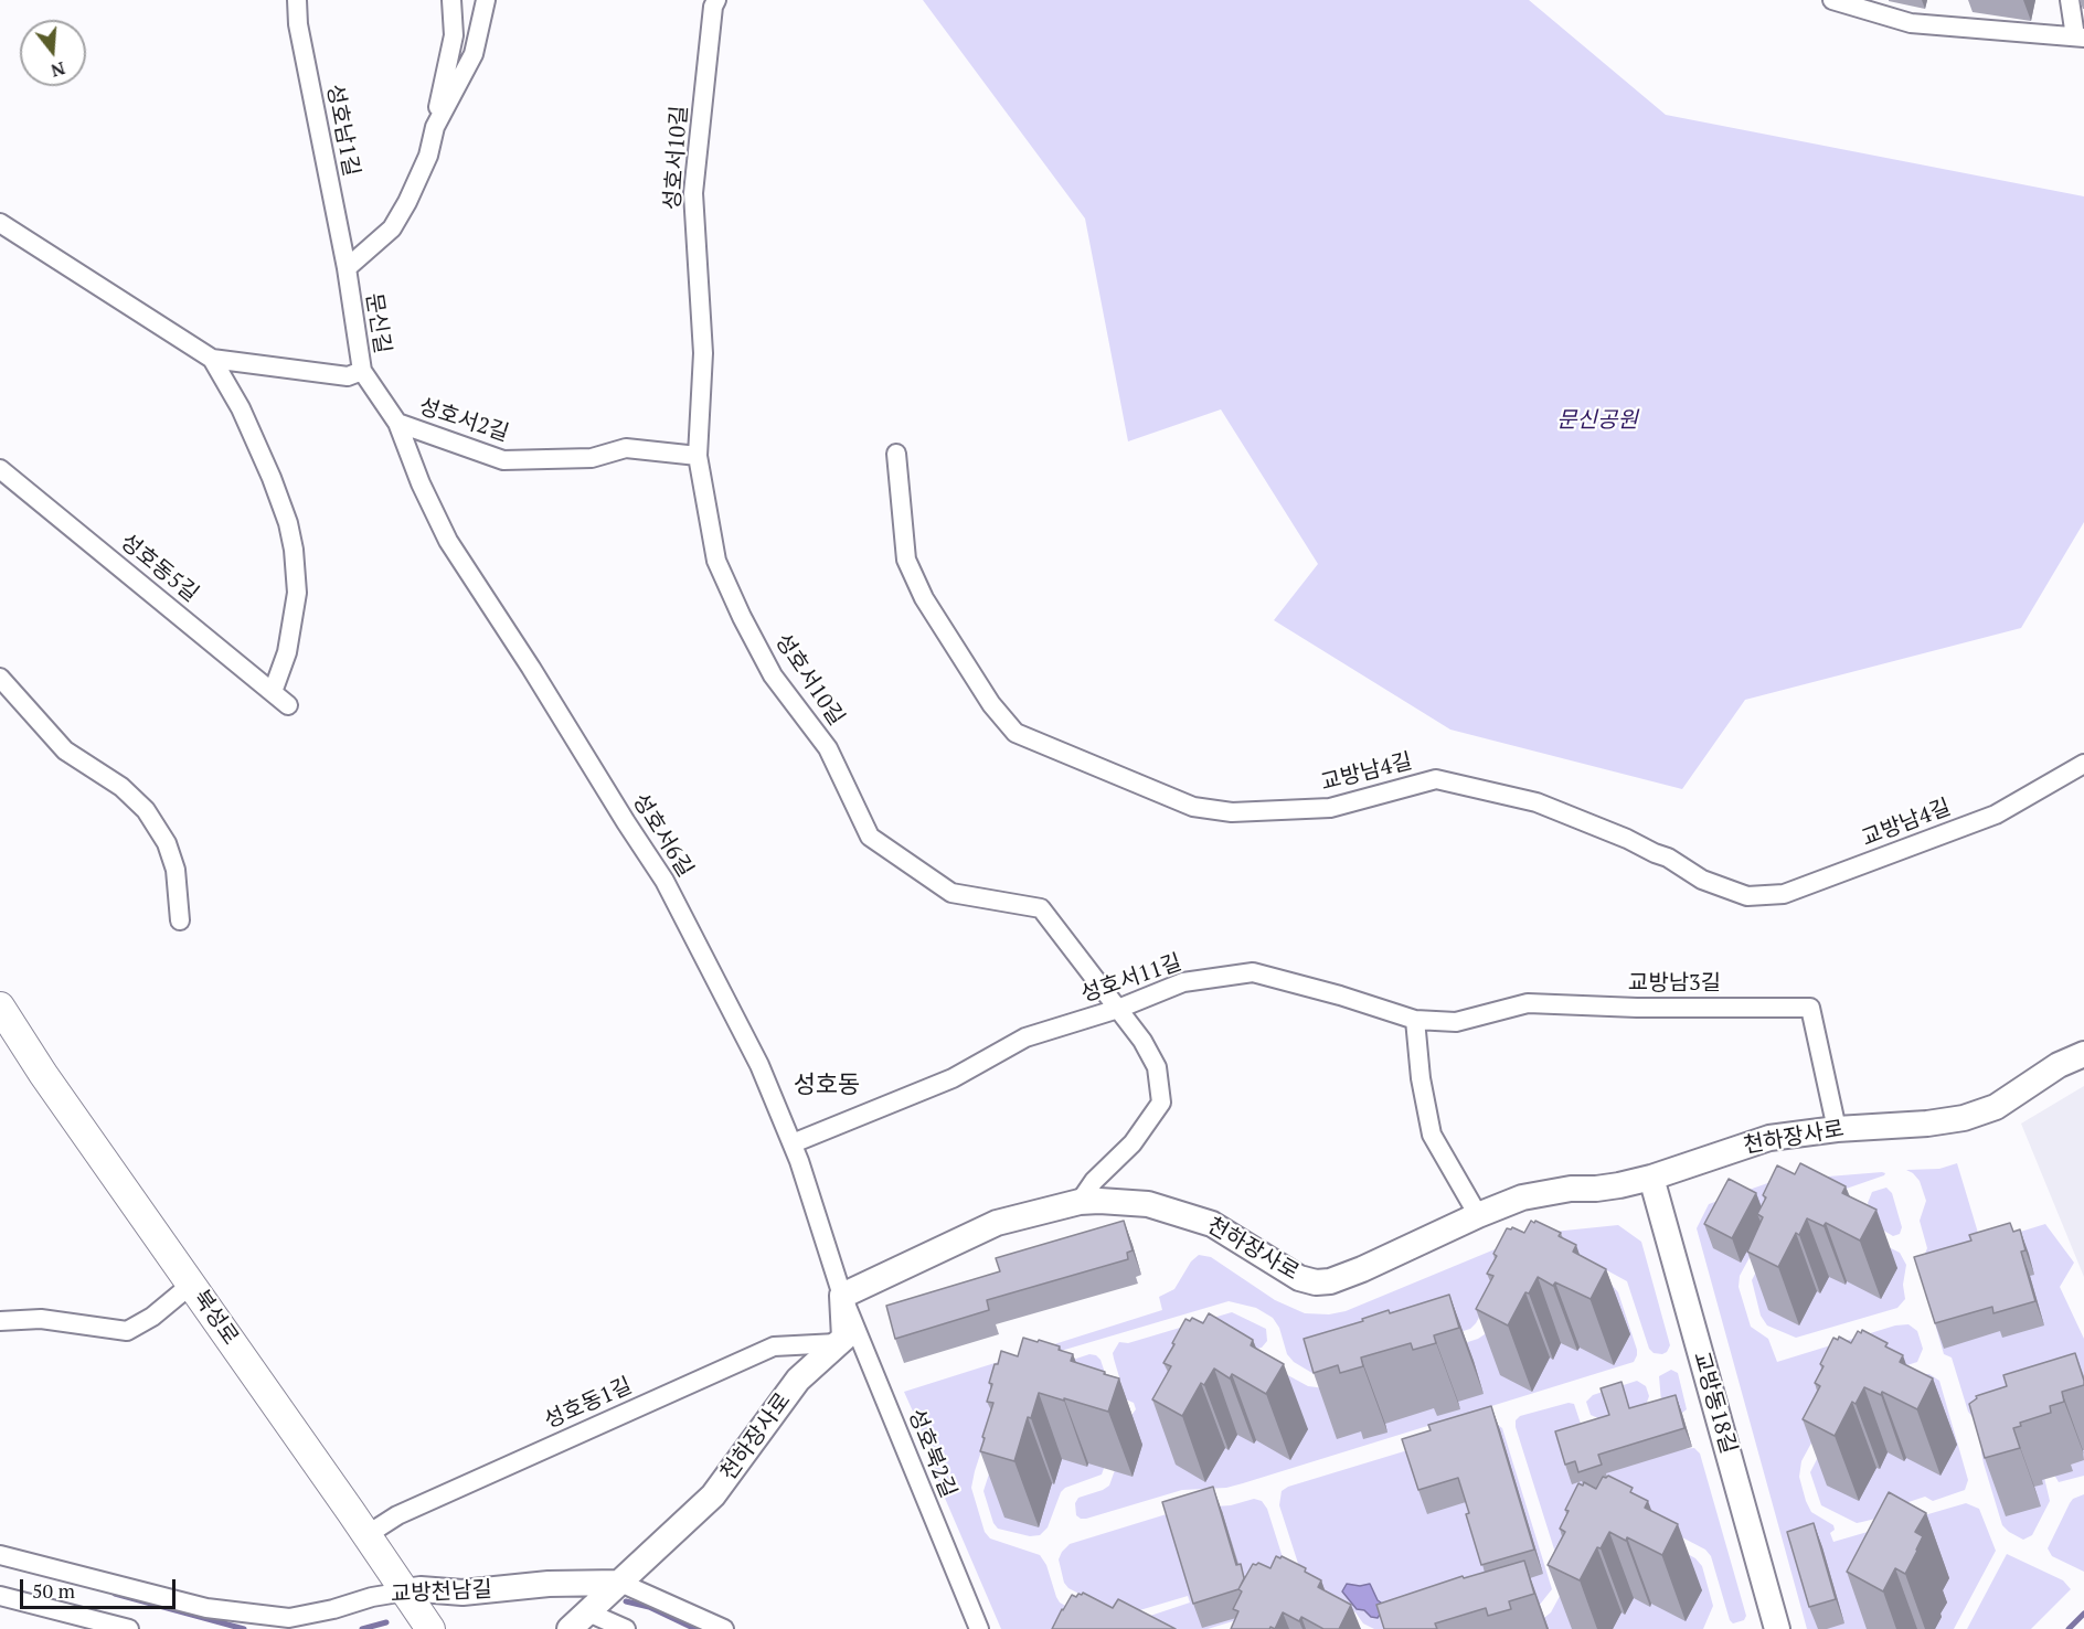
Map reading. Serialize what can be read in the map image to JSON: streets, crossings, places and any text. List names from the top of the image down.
{
  "streets": {
    "main road": [
      "천하장사로",
      "북성로",
      "교방동18길",
      "교방천남길"
    ],
    "street": [
      "성호남1길",
      "성호서10길",
      "문신길",
      "성호서2길",
      "성호동5길",
      "교방남4길",
      "성호서6길",
      "성호서11길",
      "교방남3길",
      "성호동1길",
      "성호북2길"
    ]
  },
  "crossings": [
    ["성호남1길", "문신길"],
    ["성호서10길", "성호서2길"],
    ["성호서10길", "성호서11길"],
    ["성호서10길", "천하장사로"],
    ["문신길", "성호서2길"],
    ["성호서2길", "성호서6길"],
    ["성호서6길", "성호서11길"],
    ["성호서6길", "천하장사로"],
    ["성호서6길", "성호북2길"],
    ["성호서11길", "교방남3길"],
    ["교방남3길", "천하장사로"],
    ["천하장사로", "교방동18길"],
    ["천하장사로", "성호동1길"],
    ["천하장사로", "성호북2길"],
    ["천하장사로", "교방천남길"],
    ["북성로", "성호동1길"],
    ["북성로", "교방천남길"]
  ],
  "districts": ["성호동"],
  "parks": ["문신공원"],
  "scale_bar": "50 m",
  "north": "bottom"
}
